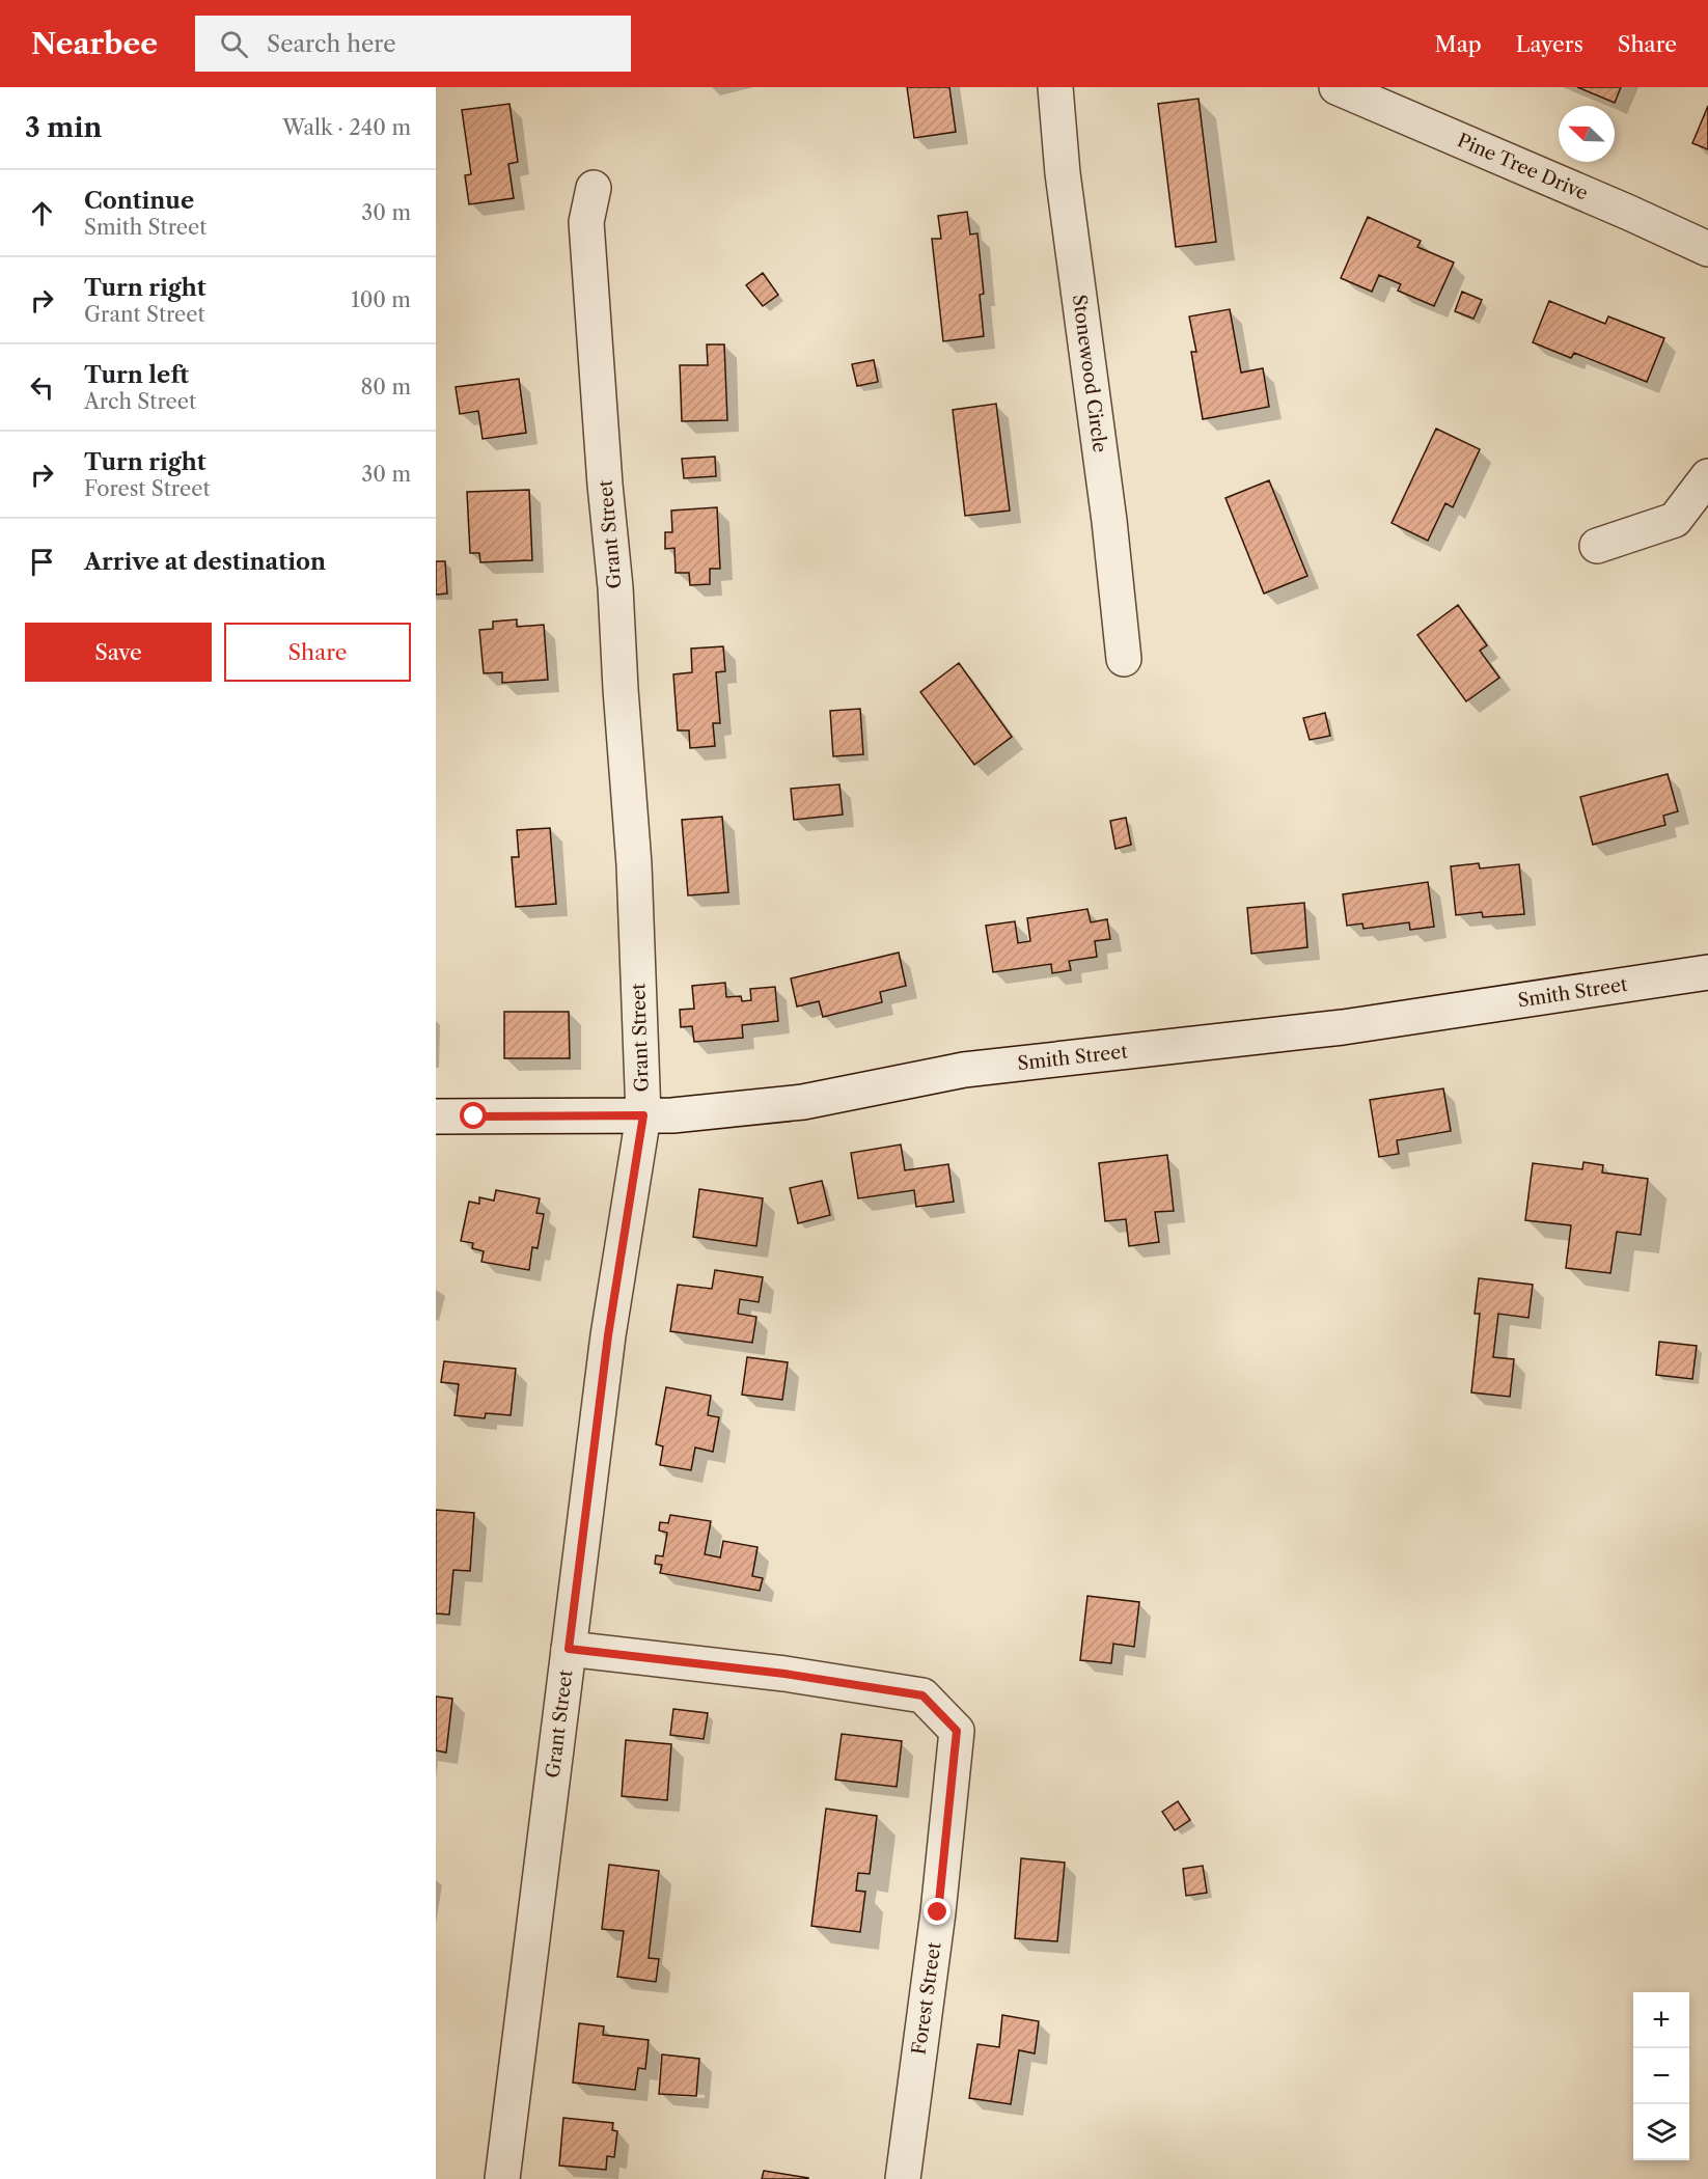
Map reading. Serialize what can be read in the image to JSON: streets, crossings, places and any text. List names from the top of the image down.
{
  "streets": {
    "street": [
      "Pine Tree Drive",
      "Stonewood Circle",
      "Grant Street",
      "Smith Street",
      "Forest Street"
    ]
  },
  "crossings": [
    ["Grant Street", "Smith Street"],
    ["Grant Street", "Forest Street"]
  ],
  "north": "top left",
  "page": {
    "header": "Nearbee",
    "search": "Search here",
    "nav": ["Map", "Layers", "Share"],
    "heading": ["3 min", "Walk · 240 m"],
    "list": [
      ["Continue", "Smith Street", "30 m"],
      ["Turn right", "Grant Street", "100 m"],
      ["Turn left", "Arch Street", "80 m"],
      ["Turn right", "Forest Street", "30 m"],
      "Arrive at destination"
    ],
    "buttons": ["Save", "Share"],
    "map_buttons": ["+", "−"]
  }
}
